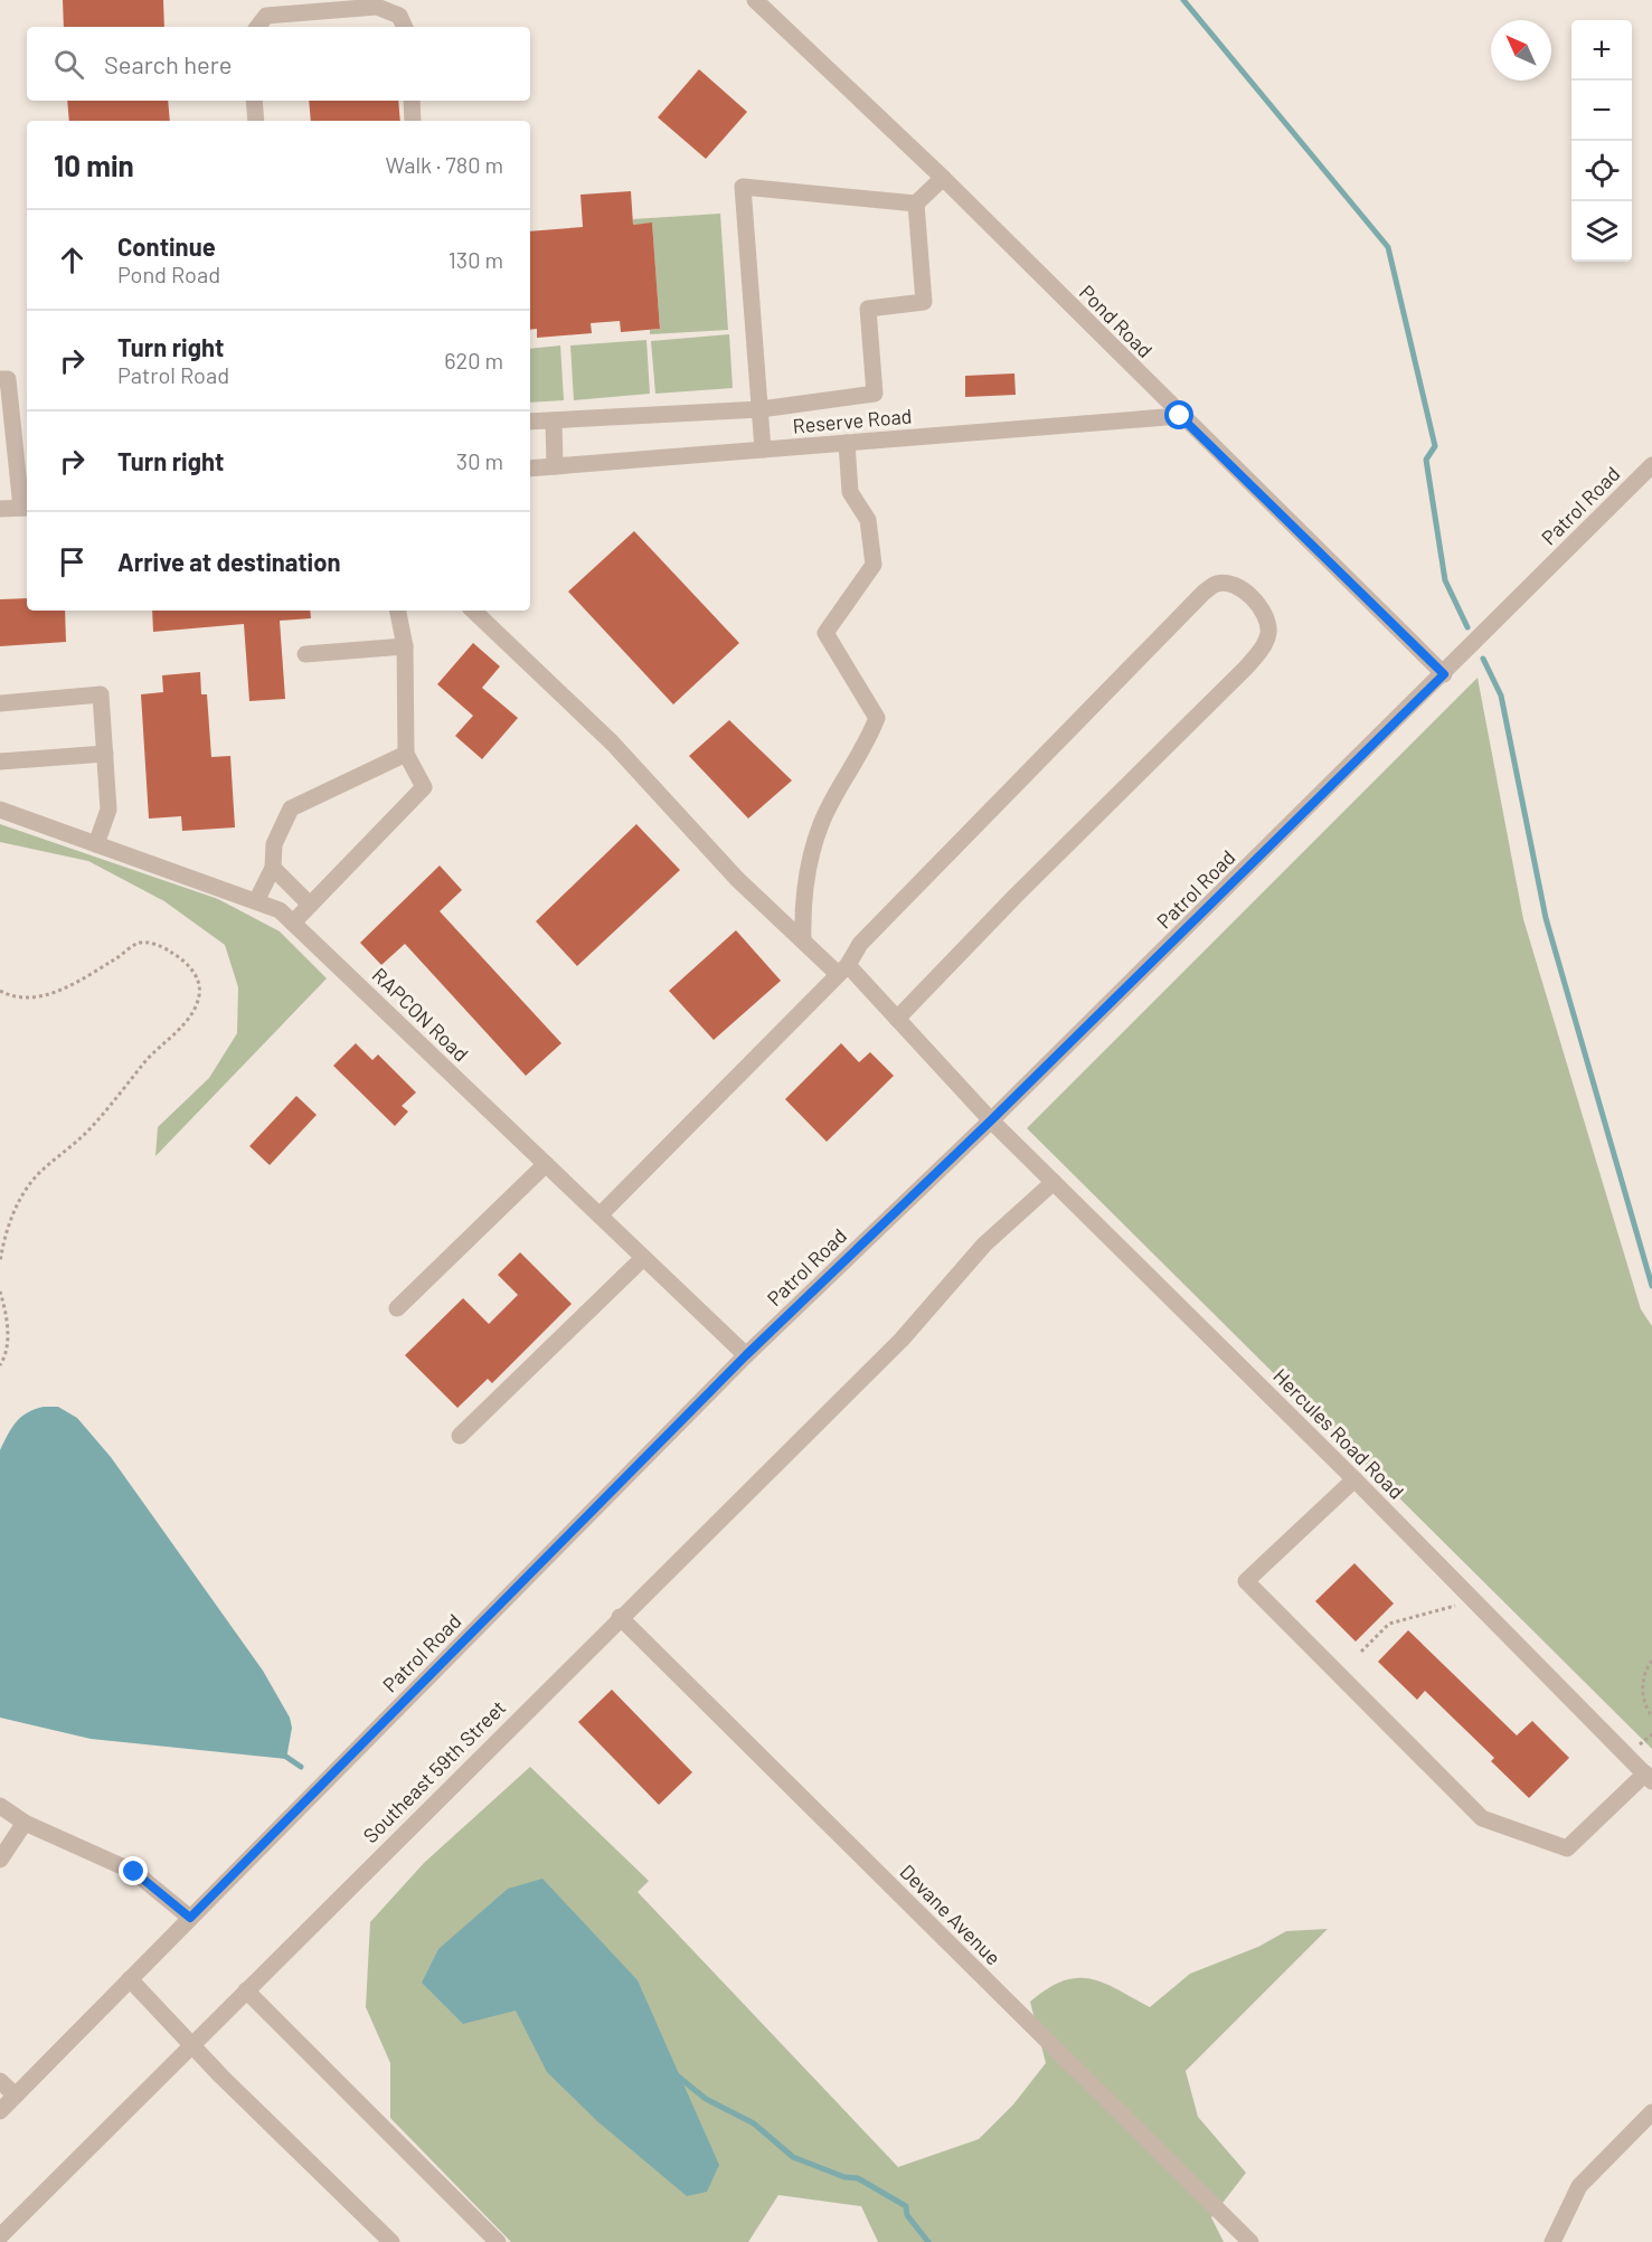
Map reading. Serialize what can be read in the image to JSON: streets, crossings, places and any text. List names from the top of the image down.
{
  "streets": {
    "street": [
      "Pond Road",
      "Reserve Road",
      "Patrol Road",
      "RAPCON Road",
      "Hercules Road Road",
      "Southeast 59th Street",
      "Devane Avenue"
    ]
  },
  "crossings": [
    ["Pond Road", "Reserve Road"],
    ["Pond Road", "Patrol Road"],
    ["Patrol Road", "RAPCON Road"],
    ["Patrol Road", "Hercules Road Road"],
    ["Hercules Road Road", "Southeast 59th Street"],
    ["Southeast 59th Street", "Devane Avenue"]
  ],
  "north": "top left",
  "page": {
    "map_buttons": ["+", "−"],
    "search": "Search here",
    "heading": ["10 min", "Walk · 780 m"],
    "list": [
      ["Continue", "Pond Road", "130 m"],
      ["Turn right", "Patrol Road", "620 m"],
      ["Turn right", "30 m"],
      "Arrive at destination"
    ]
  }
}
